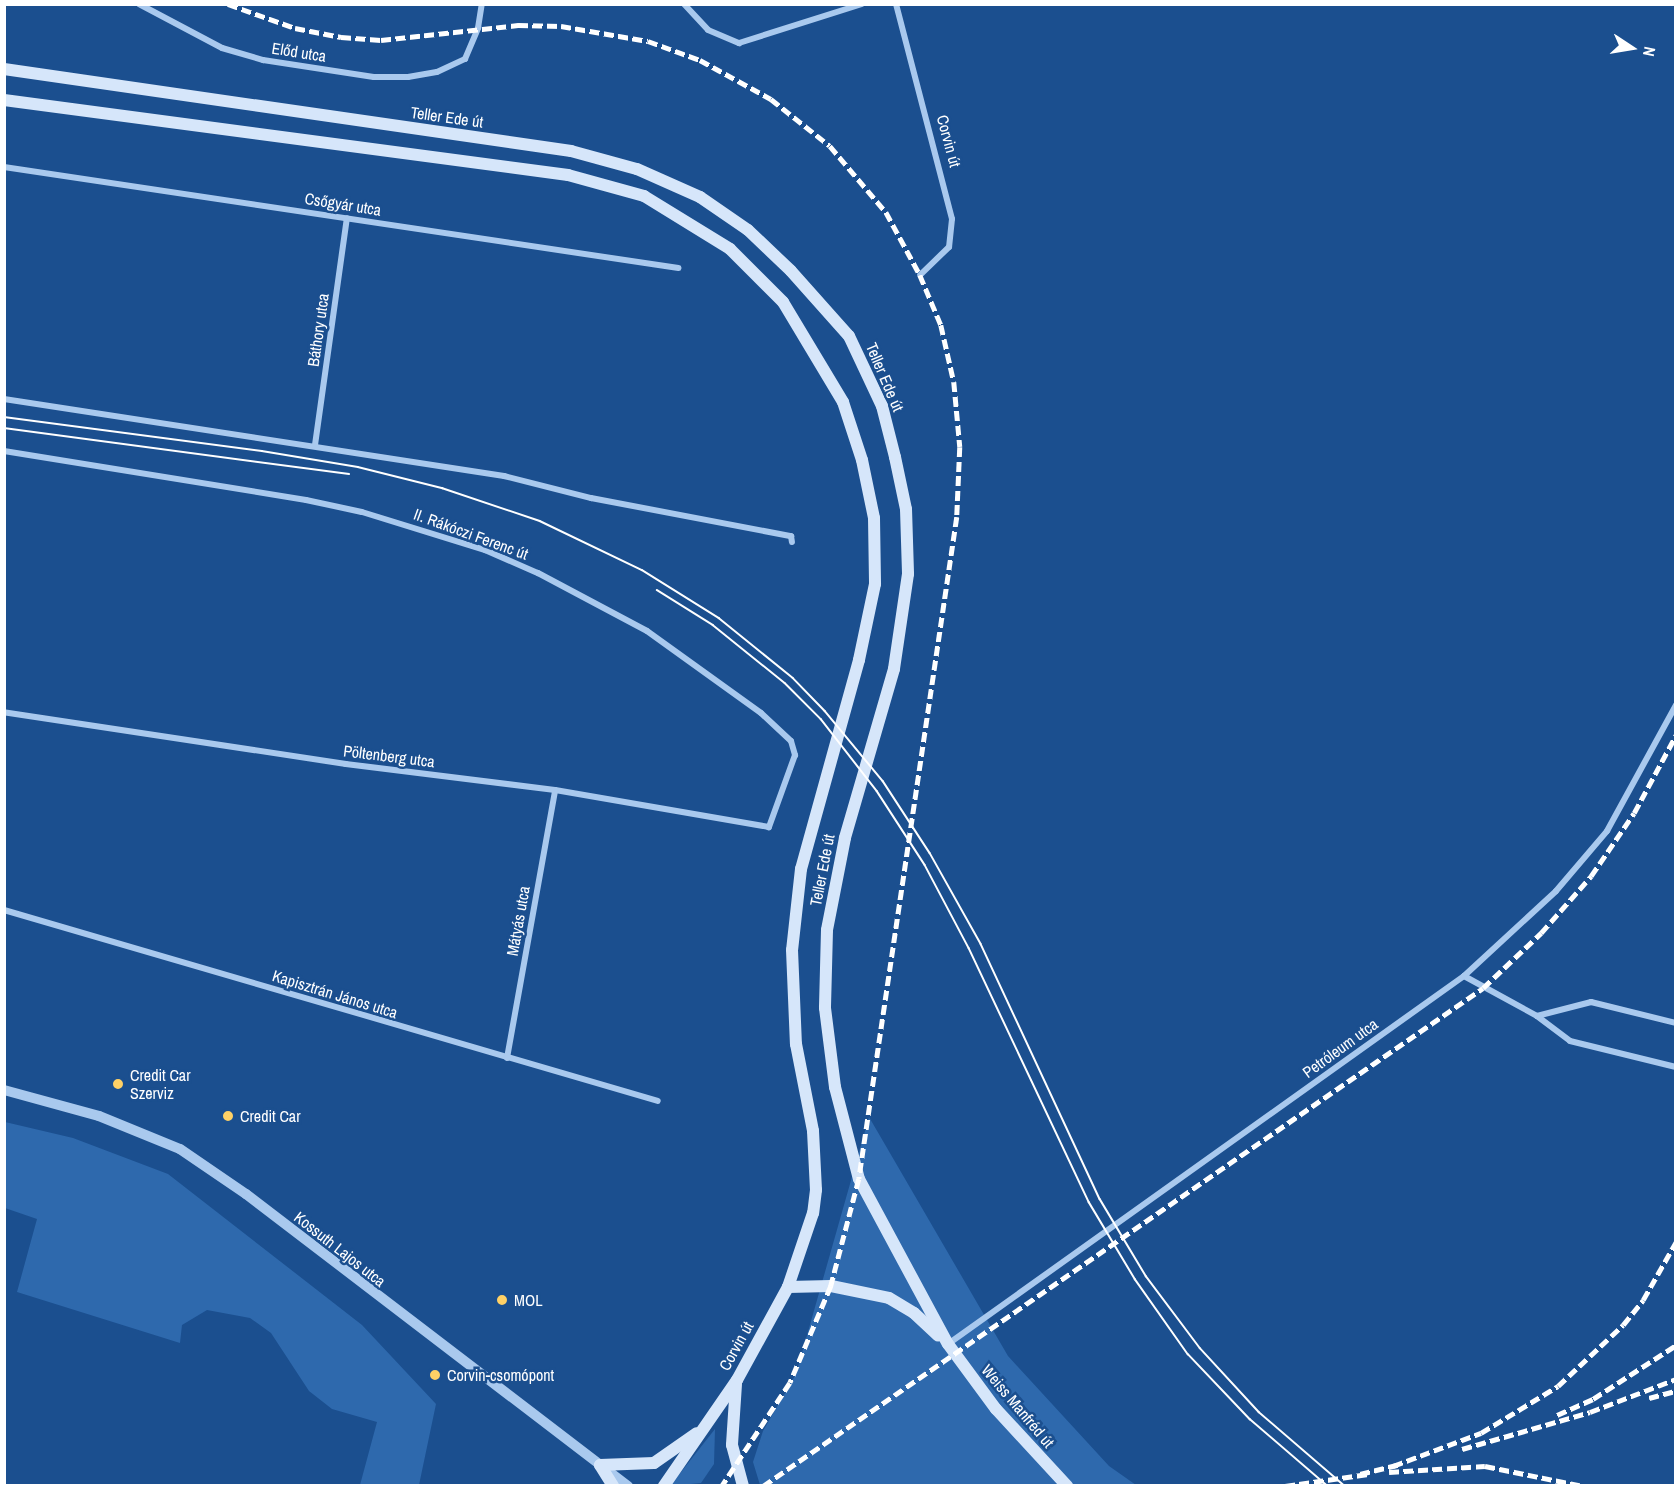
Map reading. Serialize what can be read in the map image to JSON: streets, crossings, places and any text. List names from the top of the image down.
{
  "streets": {
    "main road": ["Teller Ede út", "Corvin út", "Weiss Manfréd út"],
    "street": [
      "Előd utca",
      "Csőgyár utca",
      "Báthory utca",
      "II. Rákóczi Ferenc út",
      "Pöltenberg utca",
      "Mátyás utca",
      "Kapisztrán János utca",
      "Petróleum utca",
      "Kossuth Lajos utca"
    ]
  },
  "crossings": [
    ["Teller Ede út", "Corvin út"],
    ["Teller Ede út", "Petróleum utca"],
    ["Teller Ede út", "Weiss Manfréd út"],
    ["Csőgyár utca", "Báthory utca"],
    ["II. Rákóczi Ferenc út", "Pöltenberg utca"],
    ["Pöltenberg utca", "Mátyás utca"],
    ["Mátyás utca", "Kapisztrán János utca"],
    ["Petróleum utca", "Weiss Manfréd út"]
  ],
  "places": [
    "Credit Car Szerviz",
    "Credit Car",
    "MOL",
    "Corvin-csomópont"
  ],
  "north": "right"
}
